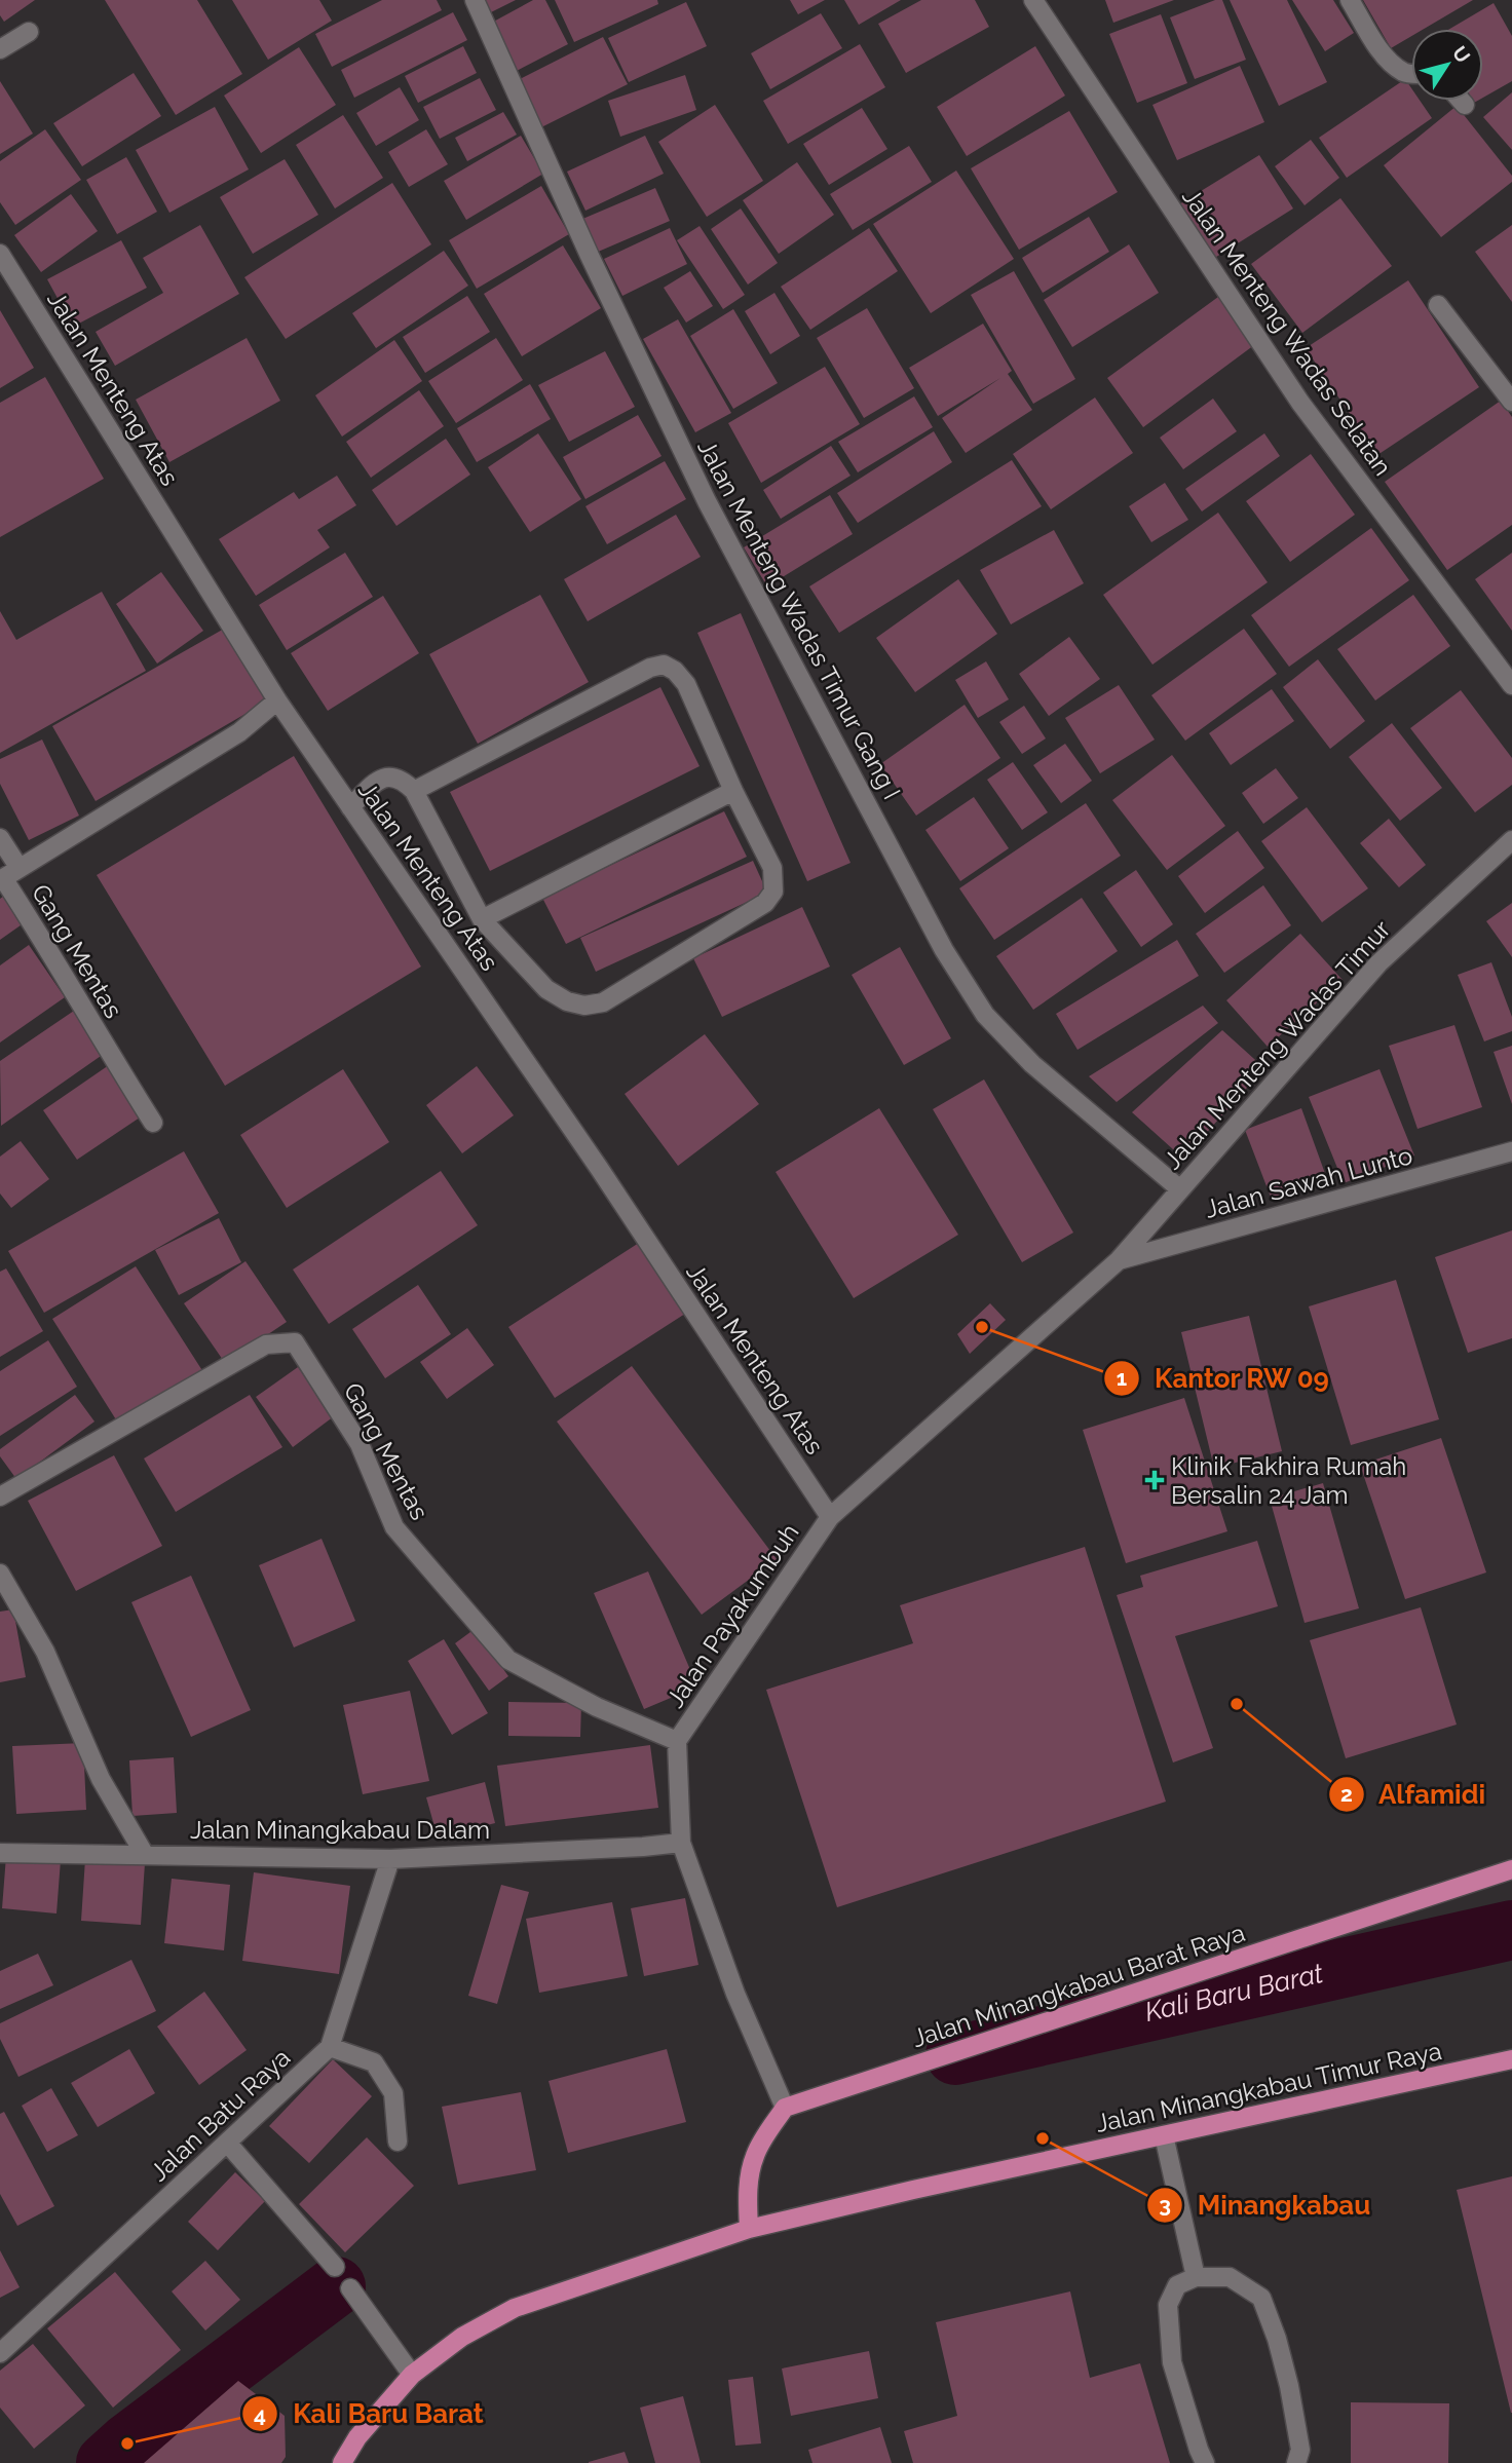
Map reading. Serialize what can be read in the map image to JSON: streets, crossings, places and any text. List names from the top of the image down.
{
  "streets": {
    "main road": ["Jalan Minangkabau Barat Raya", "Jalan Minangkabau Timur Raya"],
    "street": [
      "Jalan Menteng Wadas Selatan",
      "Jalan Menteng Atas",
      "Jalan Menteng Wadas Timur Gang I",
      "Gang Mentas",
      "Jalan Menteng Wadas Timur",
      "Jalan Sawah Lunto",
      "Jalan Payakumbuh",
      "Jalan Minangkabau Dalam",
      "Jalan Batu Raya"
    ]
  },
  "crossings": [
    ["Jalan Menteng Atas", "Jalan Payakumbuh"],
    ["Jalan Menteng Wadas Timur Gang I", "Jalan Menteng Wadas Timur"],
    ["Gang Mentas", "Jalan Payakumbuh"],
    ["Jalan Menteng Wadas Timur", "Jalan Sawah Lunto"],
    ["Jalan Menteng Wadas Timur", "Jalan Payakumbuh"],
    ["Jalan Sawah Lunto", "Jalan Payakumbuh"],
    ["Jalan Payakumbuh", "Jalan Minangkabau Dalam"],
    ["Jalan Payakumbuh", "Jalan Minangkabau Barat Raya"],
    ["Jalan Minangkabau Dalam", "Jalan Batu Raya"]
  ],
  "water": ["Kali Baru Barat"],
  "places": {
    "other": [
      "Kantor RW 09",
      "Alfamidi",
      "Minangkabau",
      "Kali Baru Barat"
    ],
    "health": ["Klinik Fakhira Rumah Bersalin 24 Jam"]
  },
  "north": "top right"
}
